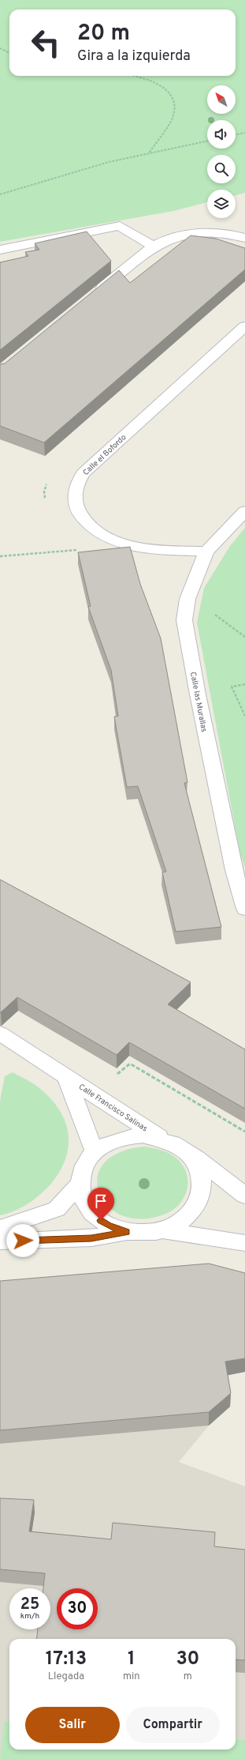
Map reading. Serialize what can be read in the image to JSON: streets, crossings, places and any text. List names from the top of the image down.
{
  "streets": {
    "street": ["Calle el Bofordo", "Calle las Murallas", "Calle Francisco Salinas"]
  },
  "crossings": [
    ["Calle el Bofordo", "Calle las Murallas"]
  ],
  "north": "top left",
  "page": {
    "turn": ["20 m", "Gira a la izquierda"],
    "speed": "25 km/h",
    "limit": "30",
    "eta": [
      "17:13",
      "Llegada",
      "1",
      "min",
      "30",
      "m"
    ],
    "buttons": ["Salir", "Compartir"]
  }
}
